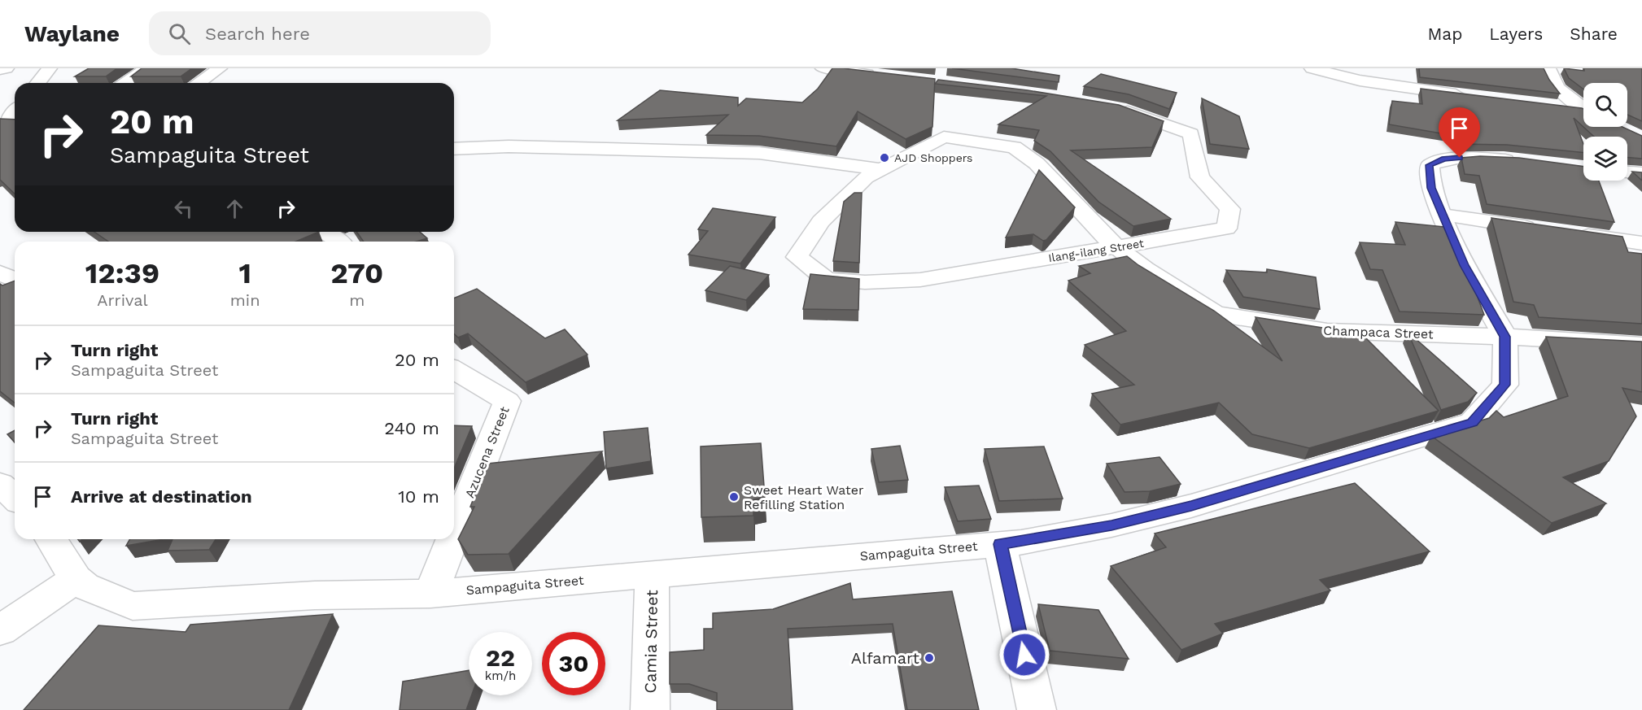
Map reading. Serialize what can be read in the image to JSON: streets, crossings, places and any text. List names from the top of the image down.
{
  "streets": {
    "street": [
      "Ilang-ilang Street",
      "Champaca Street",
      "Azucena Street",
      "Sampaguita Street",
      "Camia Street"
    ]
  },
  "crossings": [
    ["Ilang-ilang Street", "Champaca Street"],
    ["Champaca Street", "Sampaguita Street"],
    ["Azucena Street", "Sampaguita Street"],
    ["Sampaguita Street", "Camia Street"]
  ],
  "places": ["AJD Shoppers", "Sweet Heart Water Refilling Station", "Alfamart"],
  "page": {
    "header": "Waylane",
    "search": "Search here",
    "nav": ["Map", "Layers", "Share"],
    "turn": ["20 m", "Sampaguita Street"],
    "eta": [
      "12:39",
      "Arrival",
      "1",
      "min",
      "270",
      "m"
    ],
    "list": [
      {
        "name": "Turn right",
        "note": "Sampaguita Street",
        "value": "20 m"
      },
      {
        "name": "Turn right",
        "note": "Sampaguita Street",
        "value": "240 m"
      },
      {
        "name": "Arrive at destination",
        "value": "10 m"
      }
    ],
    "speed": "22 km/h",
    "limit": "30"
  }
}
